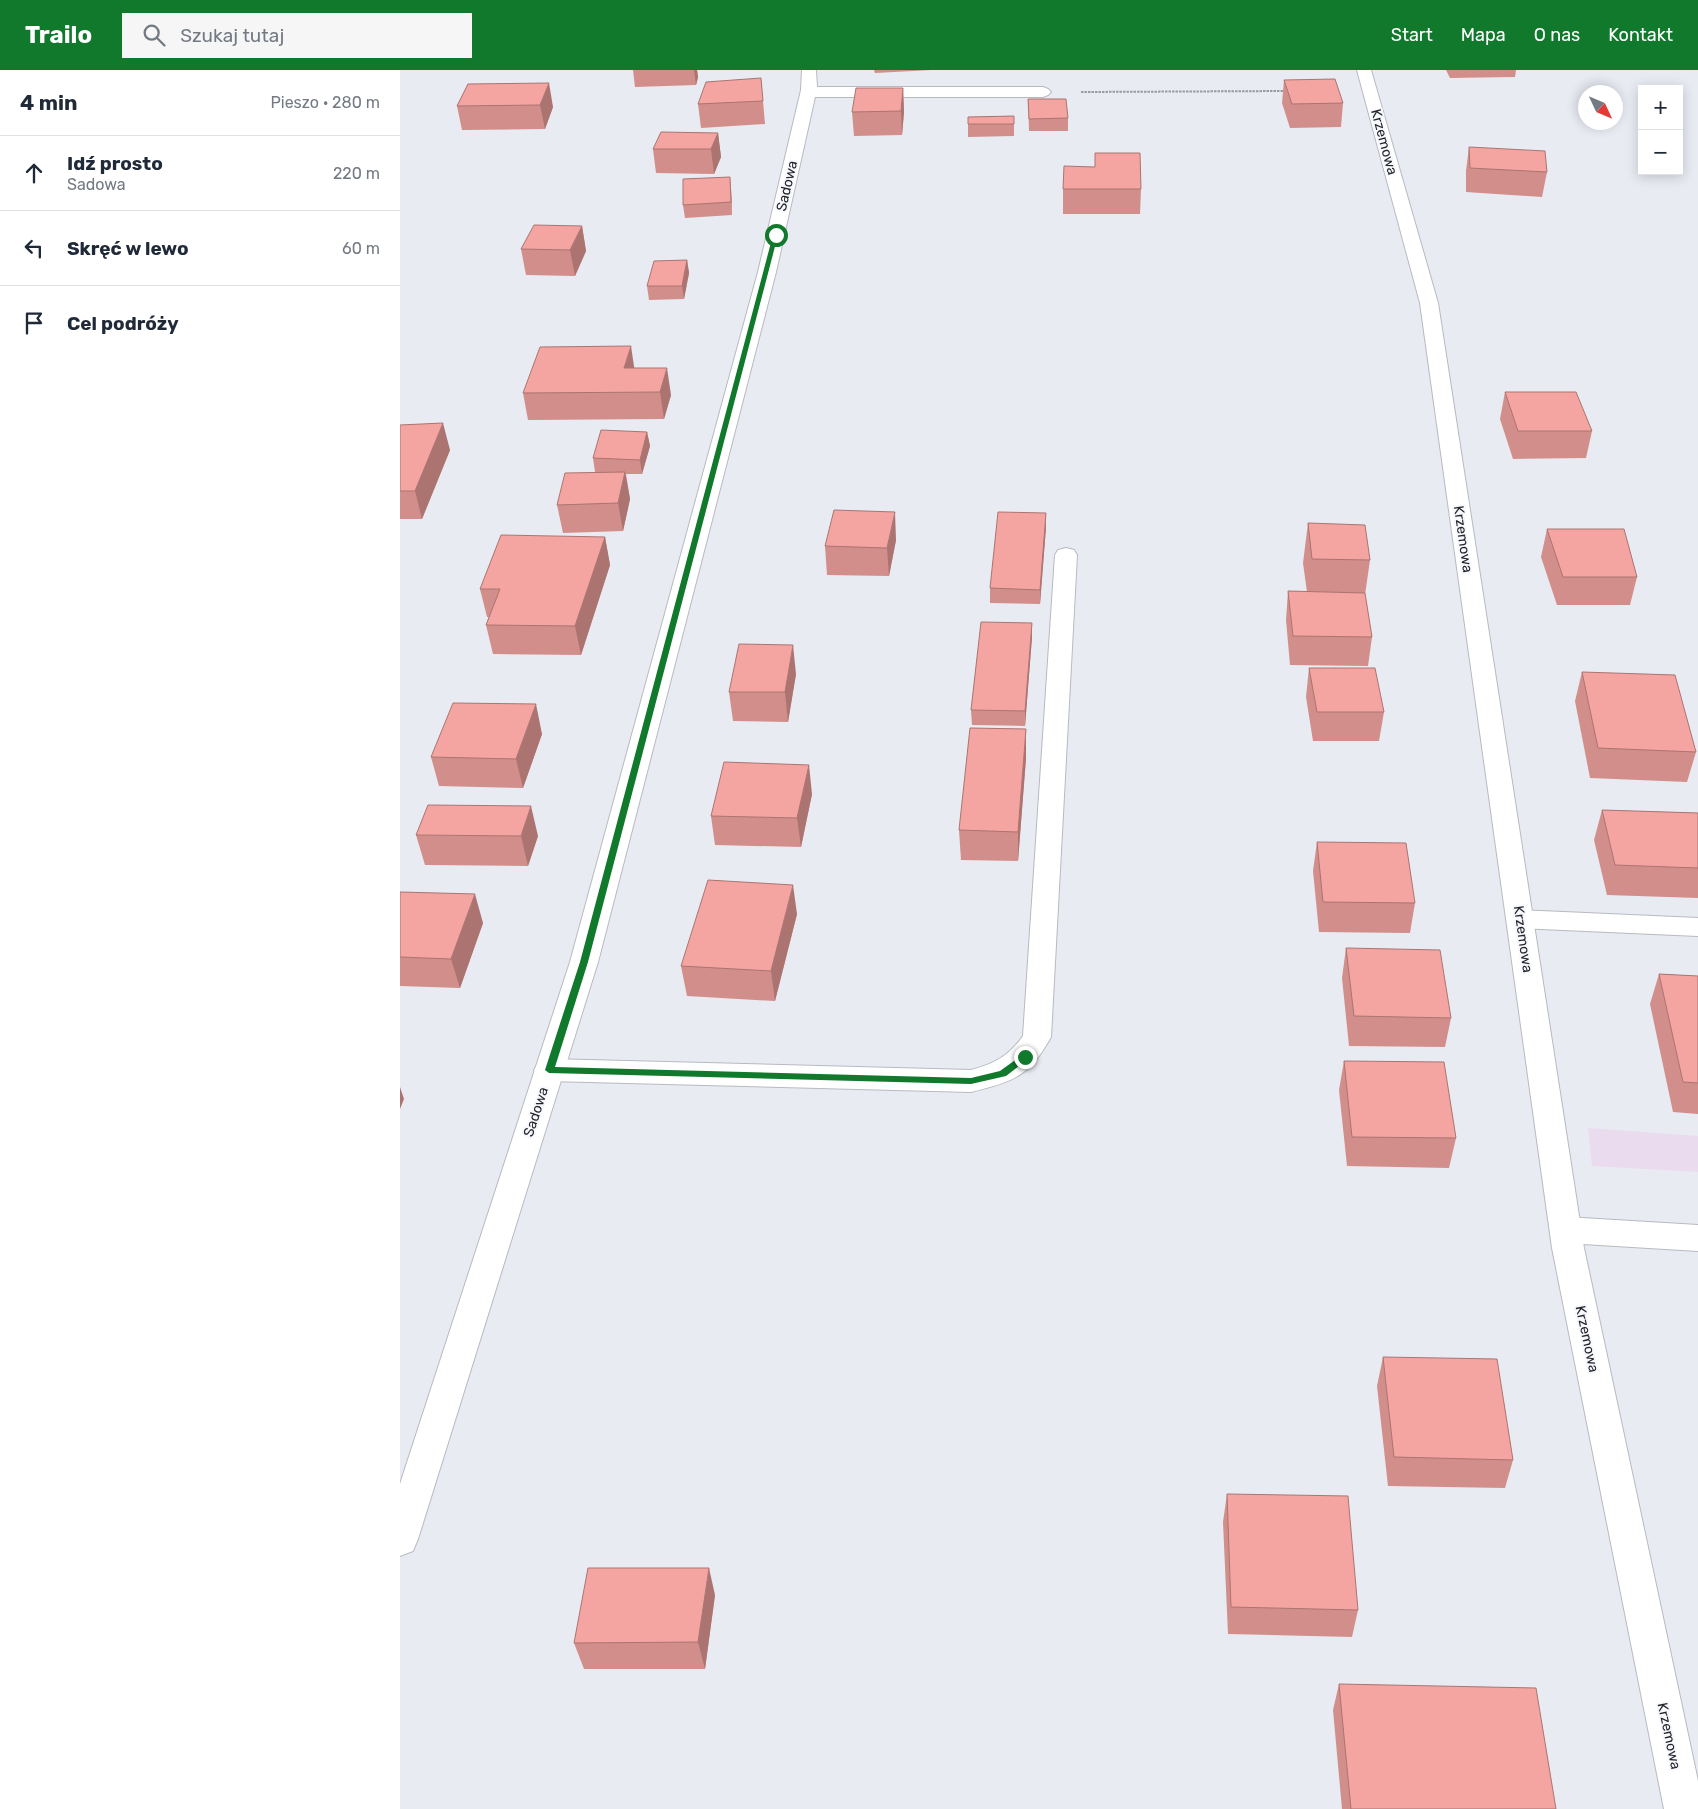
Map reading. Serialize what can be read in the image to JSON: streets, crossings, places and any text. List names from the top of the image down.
{
  "streets": {
    "street": ["Krzemowa", "Sadowa"]
  },
  "north": "bottom right",
  "page": {
    "header": "Trailo",
    "search": "Szukaj tutaj",
    "nav": [
      "Start",
      "Mapa",
      "O nas",
      "Kontakt"
    ],
    "heading": ["4 min", "Pieszo · 280 m"],
    "map_buttons": ["+", "−"],
    "list": [
      ["Idź prosto", "Sadowa", "220 m"],
      ["Skręć w lewo", "60 m"],
      "Cel podróży"
    ]
  }
}
